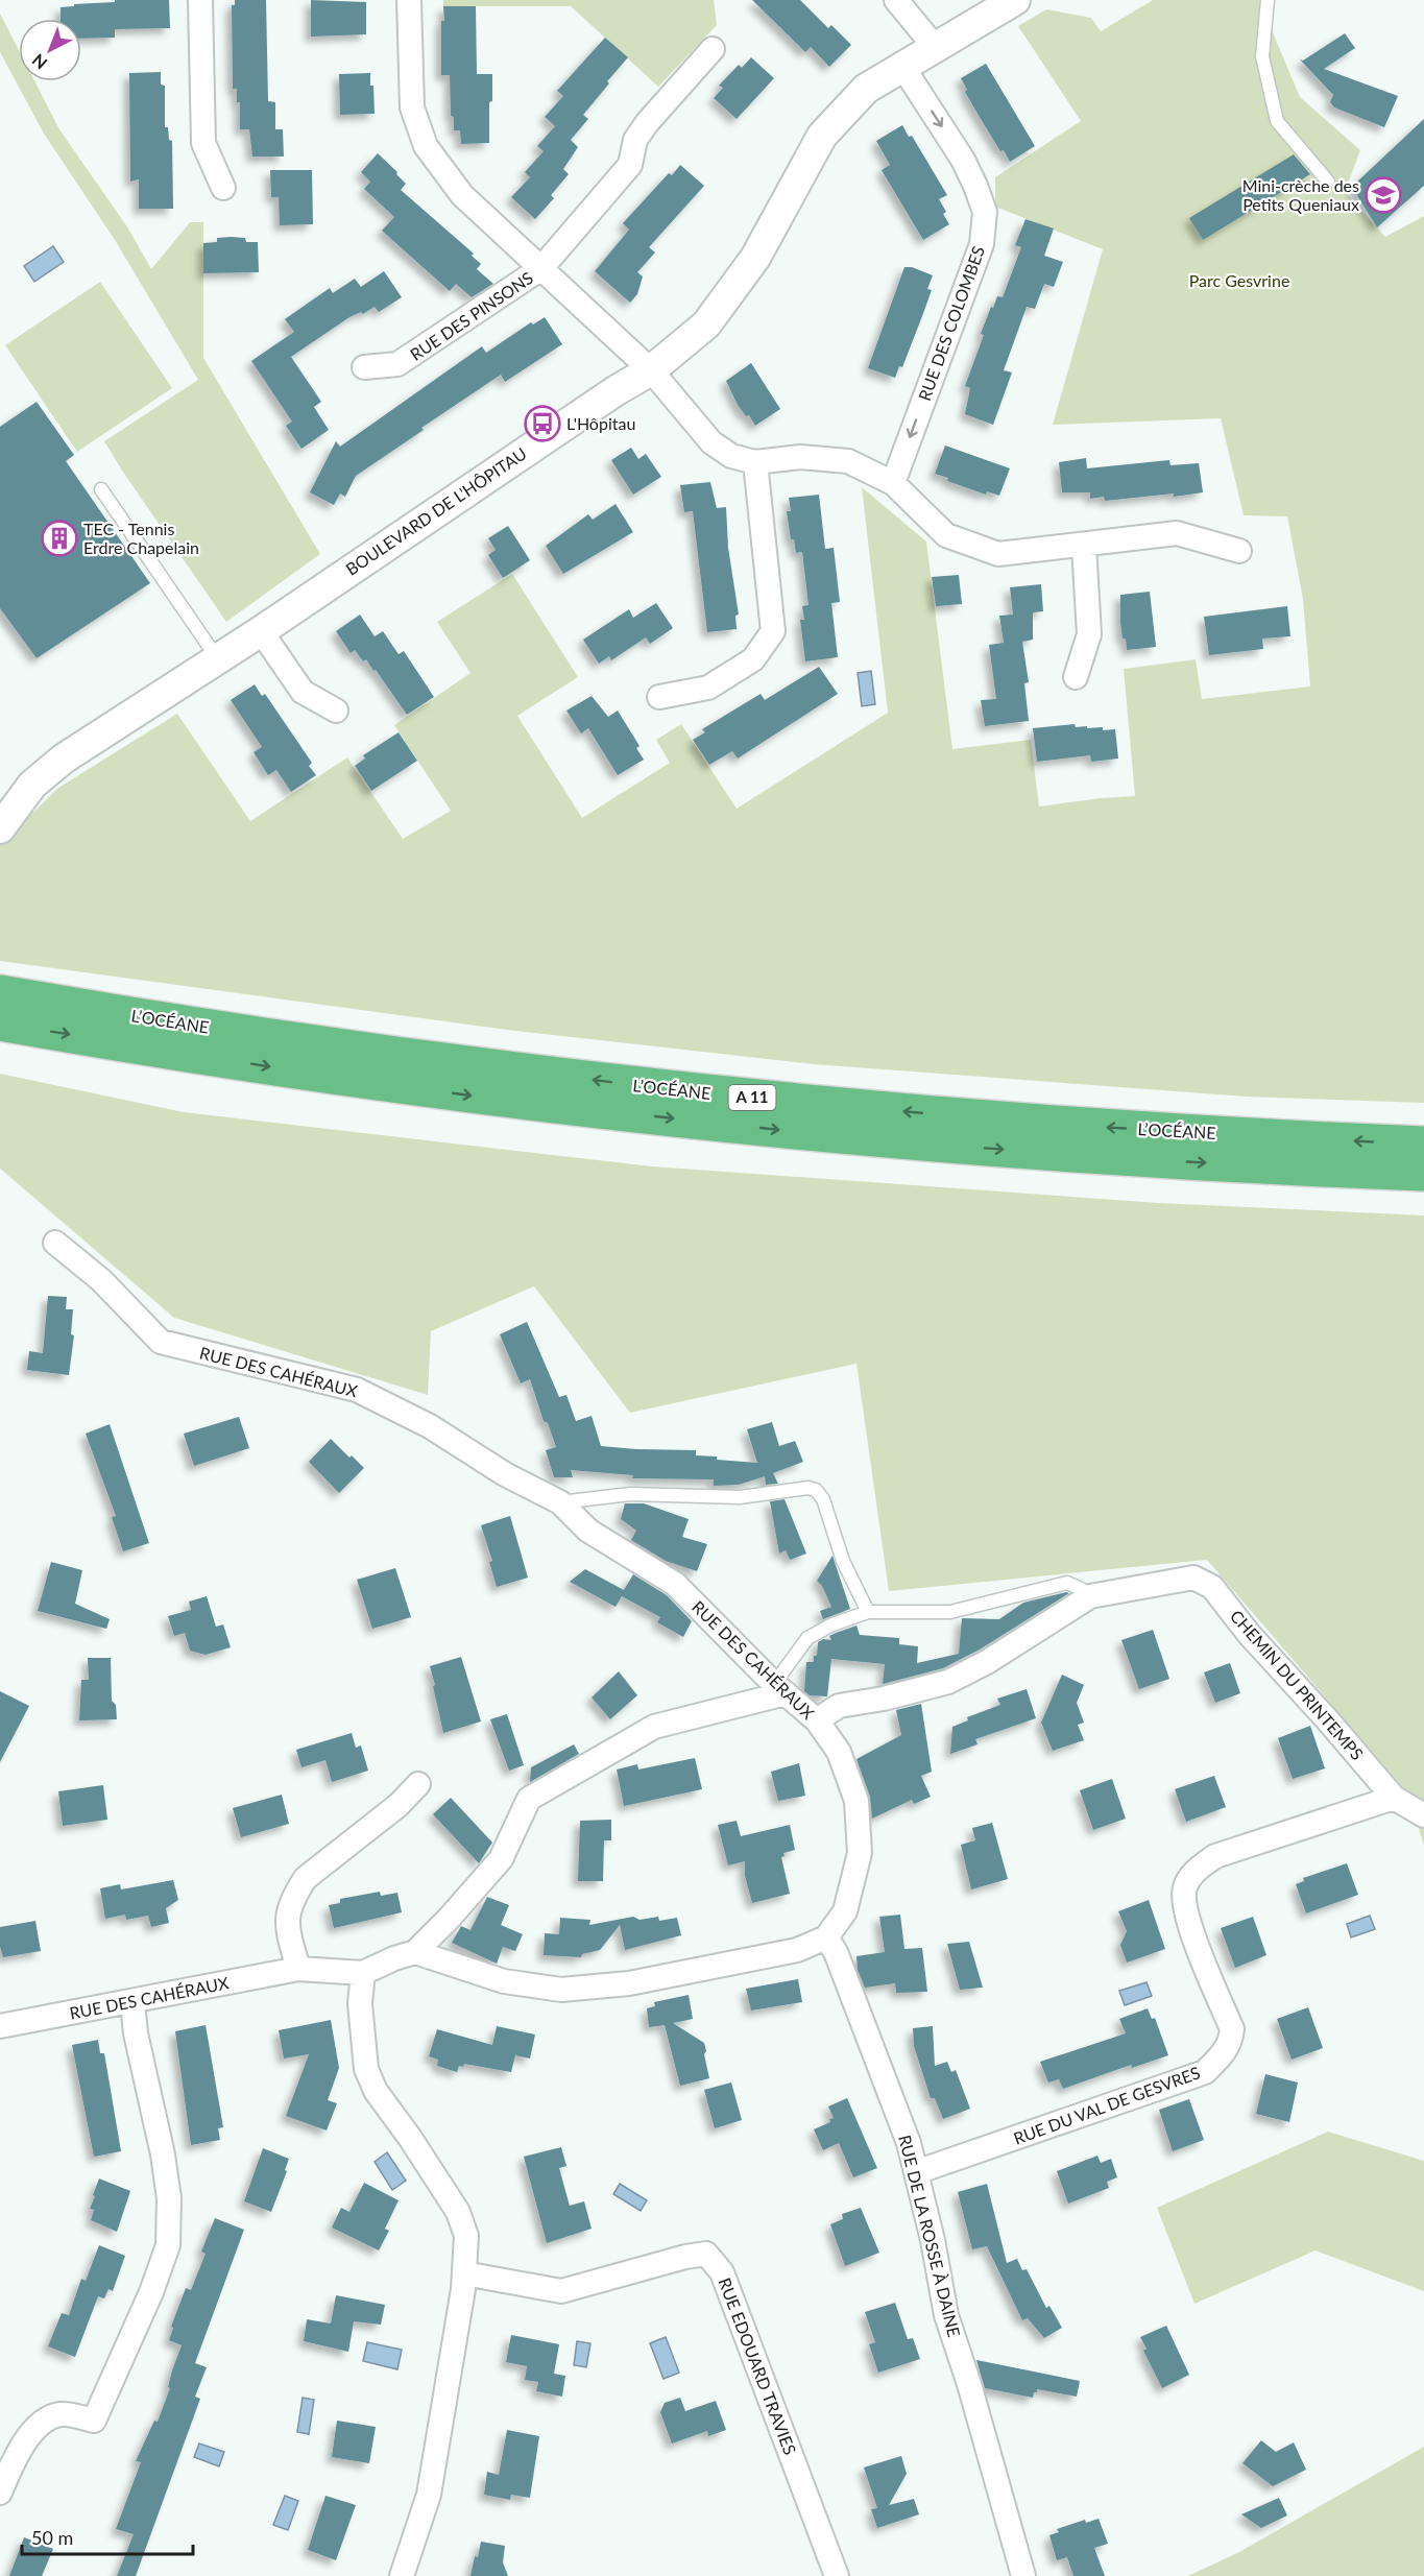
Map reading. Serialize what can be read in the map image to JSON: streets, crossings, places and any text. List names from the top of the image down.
{
  "streets": {
    "highway": ["L’OCÉANE", "A 11"],
    "street": [
      "RUE DES PINSONS",
      "RUE DES COLOMBES",
      "BOULEVARD DE L'HÔPITAU",
      "RUE DES CAHÉRAUX",
      "CHEMIN DU PRINTEMPS",
      "RUE DU VAL DE GESVRES",
      "RUE DE LA ROSSE À DAINE",
      "RUE EDOUARD TRAVIES"
    ]
  },
  "crossings": [
    ["RUE DES PINSONS", "BOULEVARD DE L'HÔPITAU"],
    ["RUE DES COLOMBES", "BOULEVARD DE L'HÔPITAU"],
    ["RUE DES CAHÉRAUX", "CHEMIN DU PRINTEMPS"],
    ["RUE DES CAHÉRAUX", "RUE DE LA ROSSE À DAINE"],
    ["CHEMIN DU PRINTEMPS", "RUE DU VAL DE GESVRES"],
    ["RUE DU VAL DE GESVRES", "RUE DE LA ROSSE À DAINE"]
  ],
  "one_way": ["RUE DES COLOMBES"],
  "parks": ["Parc Gesvrine"],
  "places": {
    "school or university": ["Mini-crèche des Petits Queniaux"],
    "bus stop": ["L'Hôpitau"],
    "building": ["TEC - Tennis Erdre Chapelain"]
  },
  "scale_bar": "50 m",
  "north": "bottom left"
}
